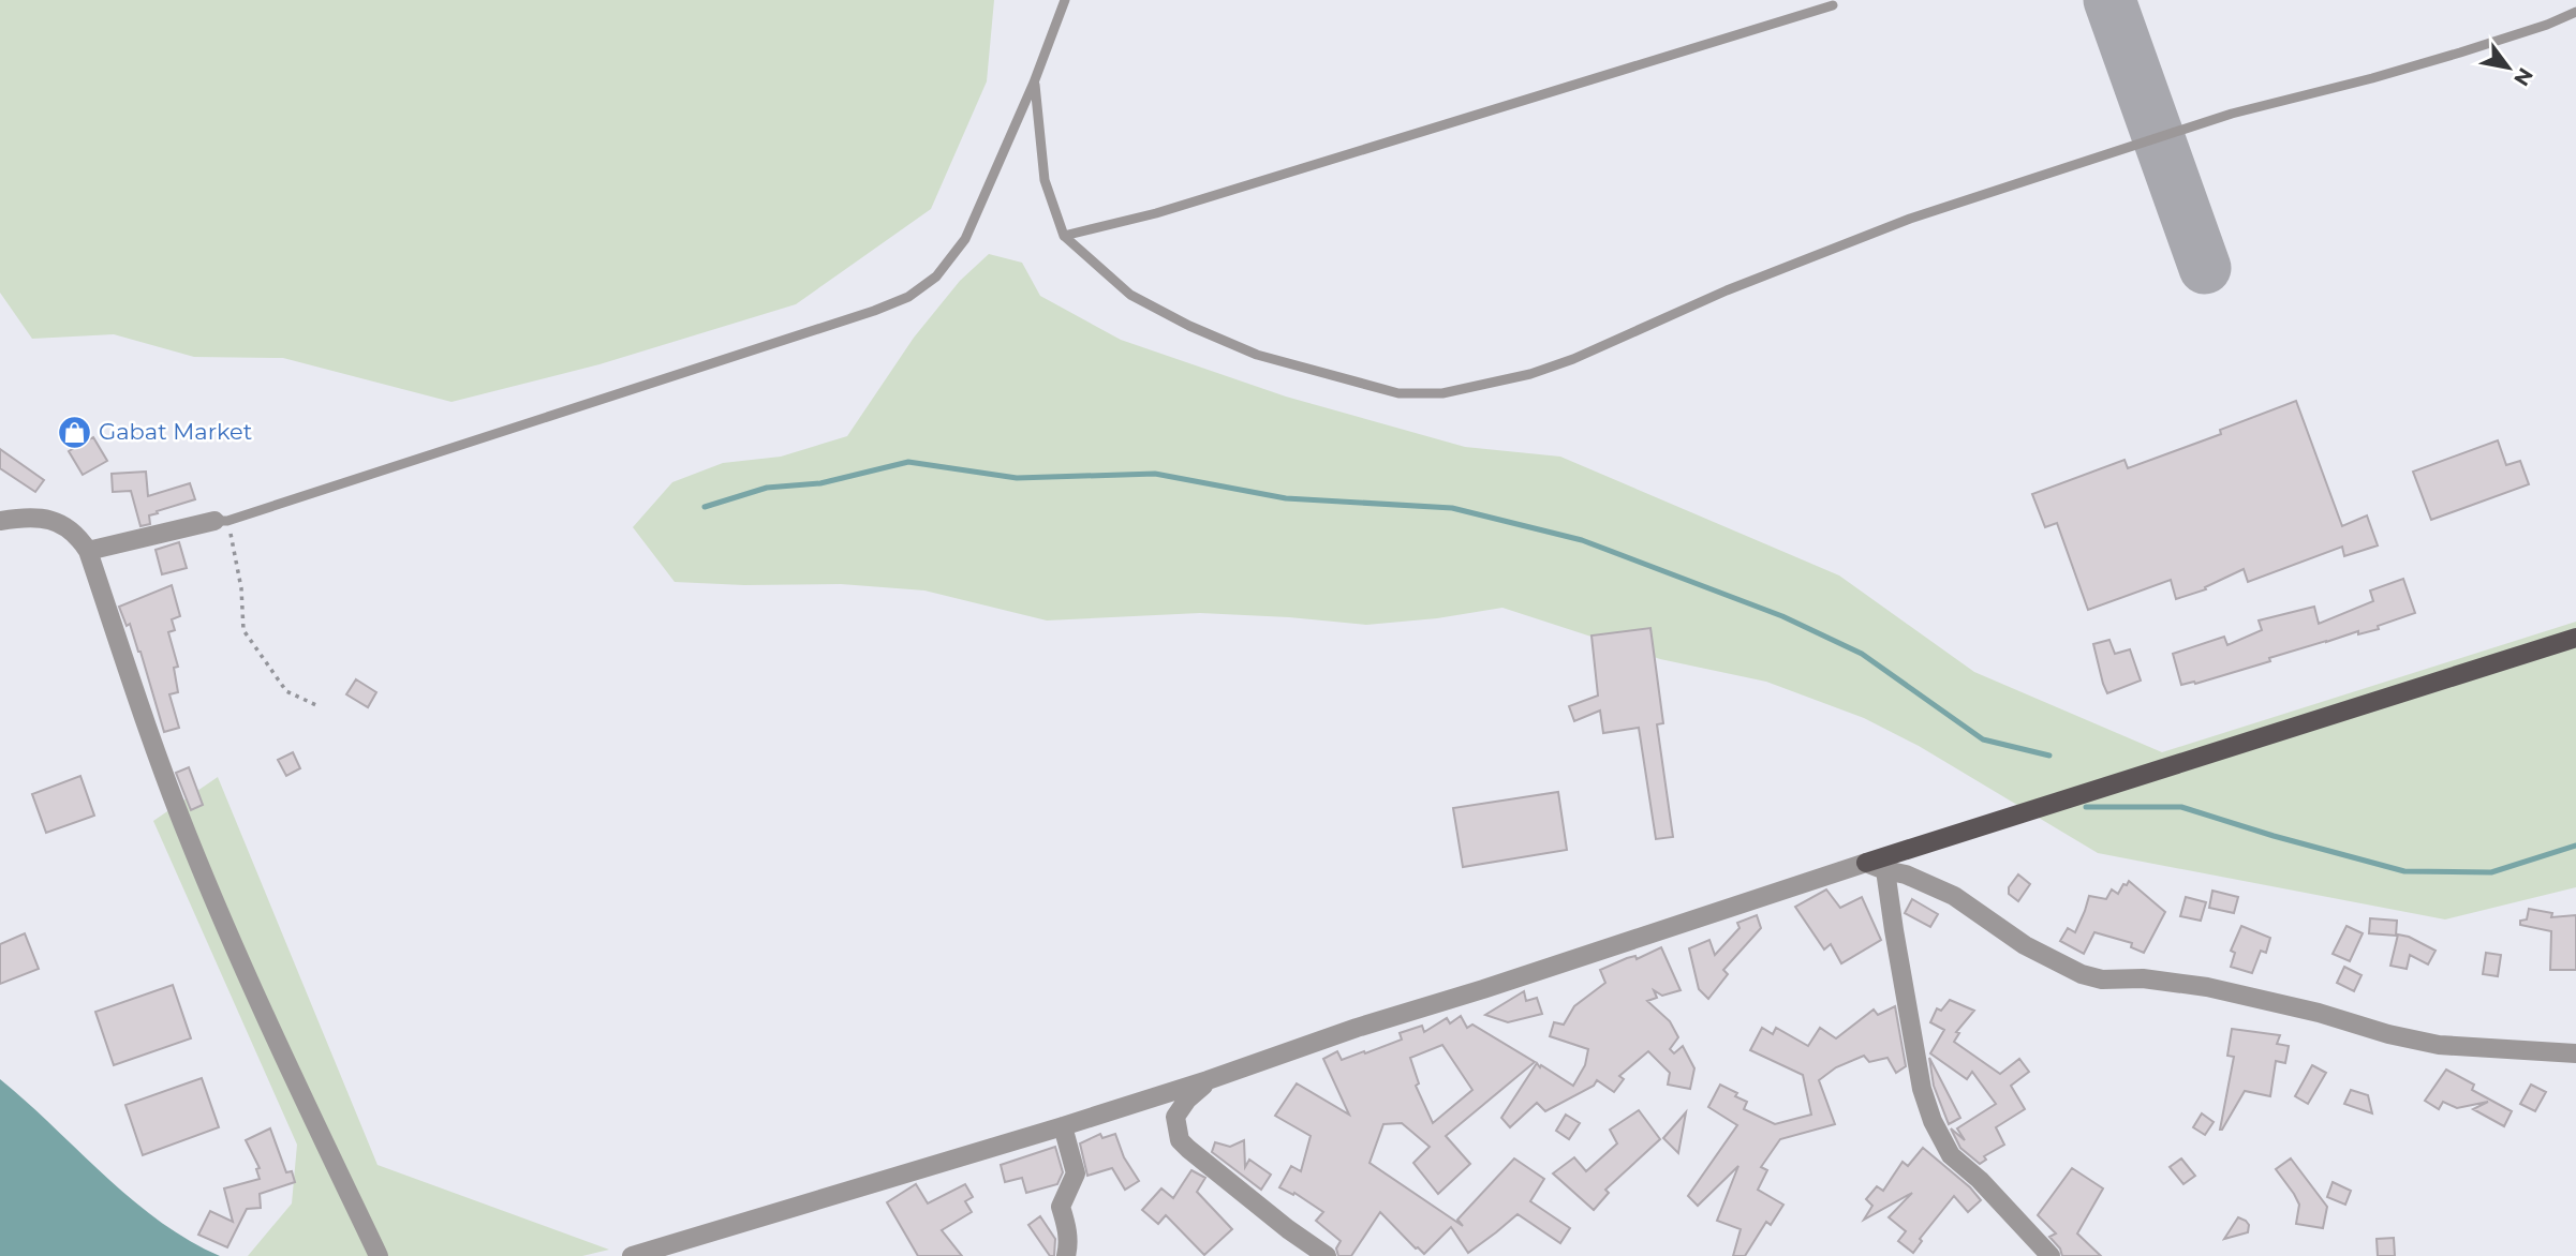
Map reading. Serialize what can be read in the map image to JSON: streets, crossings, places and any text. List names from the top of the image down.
{
  "places": {
    "shop": ["Gabat Market"]
  },
  "north": "bottom right"
}
